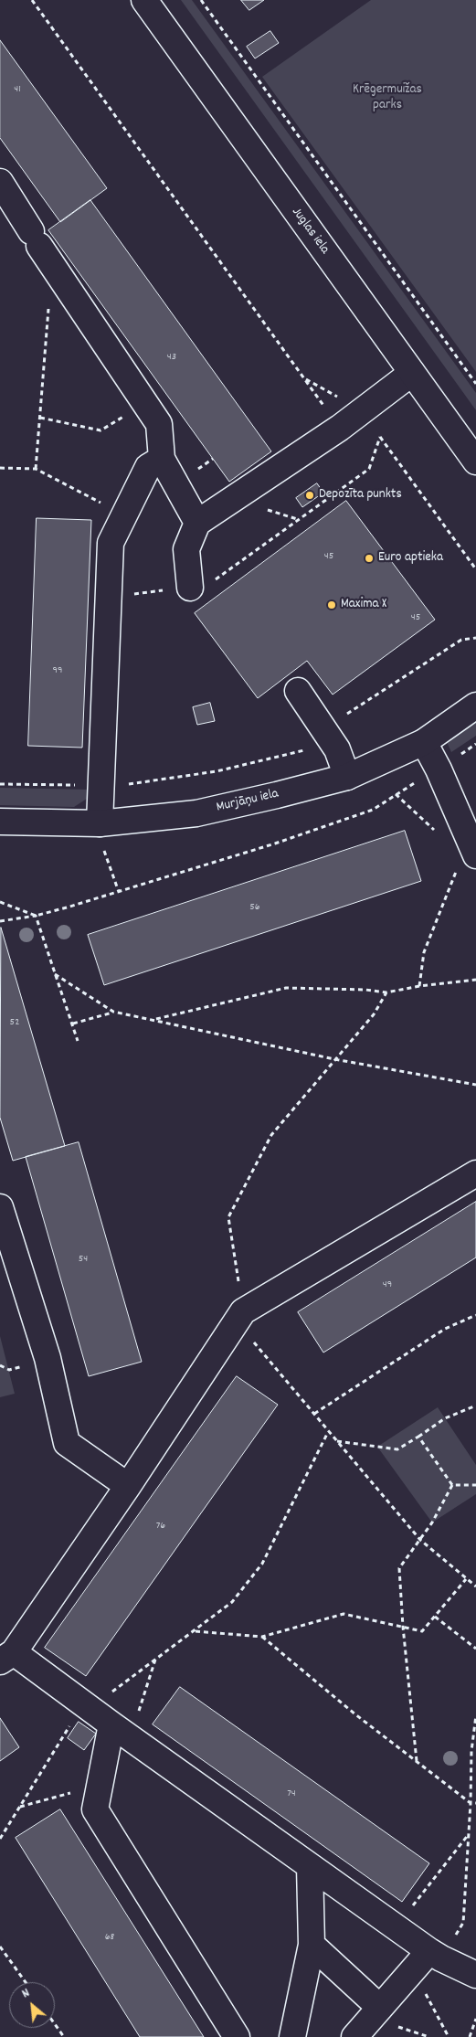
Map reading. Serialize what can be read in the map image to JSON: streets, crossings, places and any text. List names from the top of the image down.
{
  "streets": {
    "street": ["Juglas iela", "Murjāņu iela"]
  },
  "parks": ["Krēgermuižas parks"],
  "places": ["Depozīta punkts", "Euro aptieka", "Maxima X"],
  "house_numbers": [
    "41",
    "43",
    "45",
    "45",
    "99",
    "56",
    "52",
    "54",
    "49",
    "76",
    "74",
    "68"
  ],
  "north": "top left"
}
